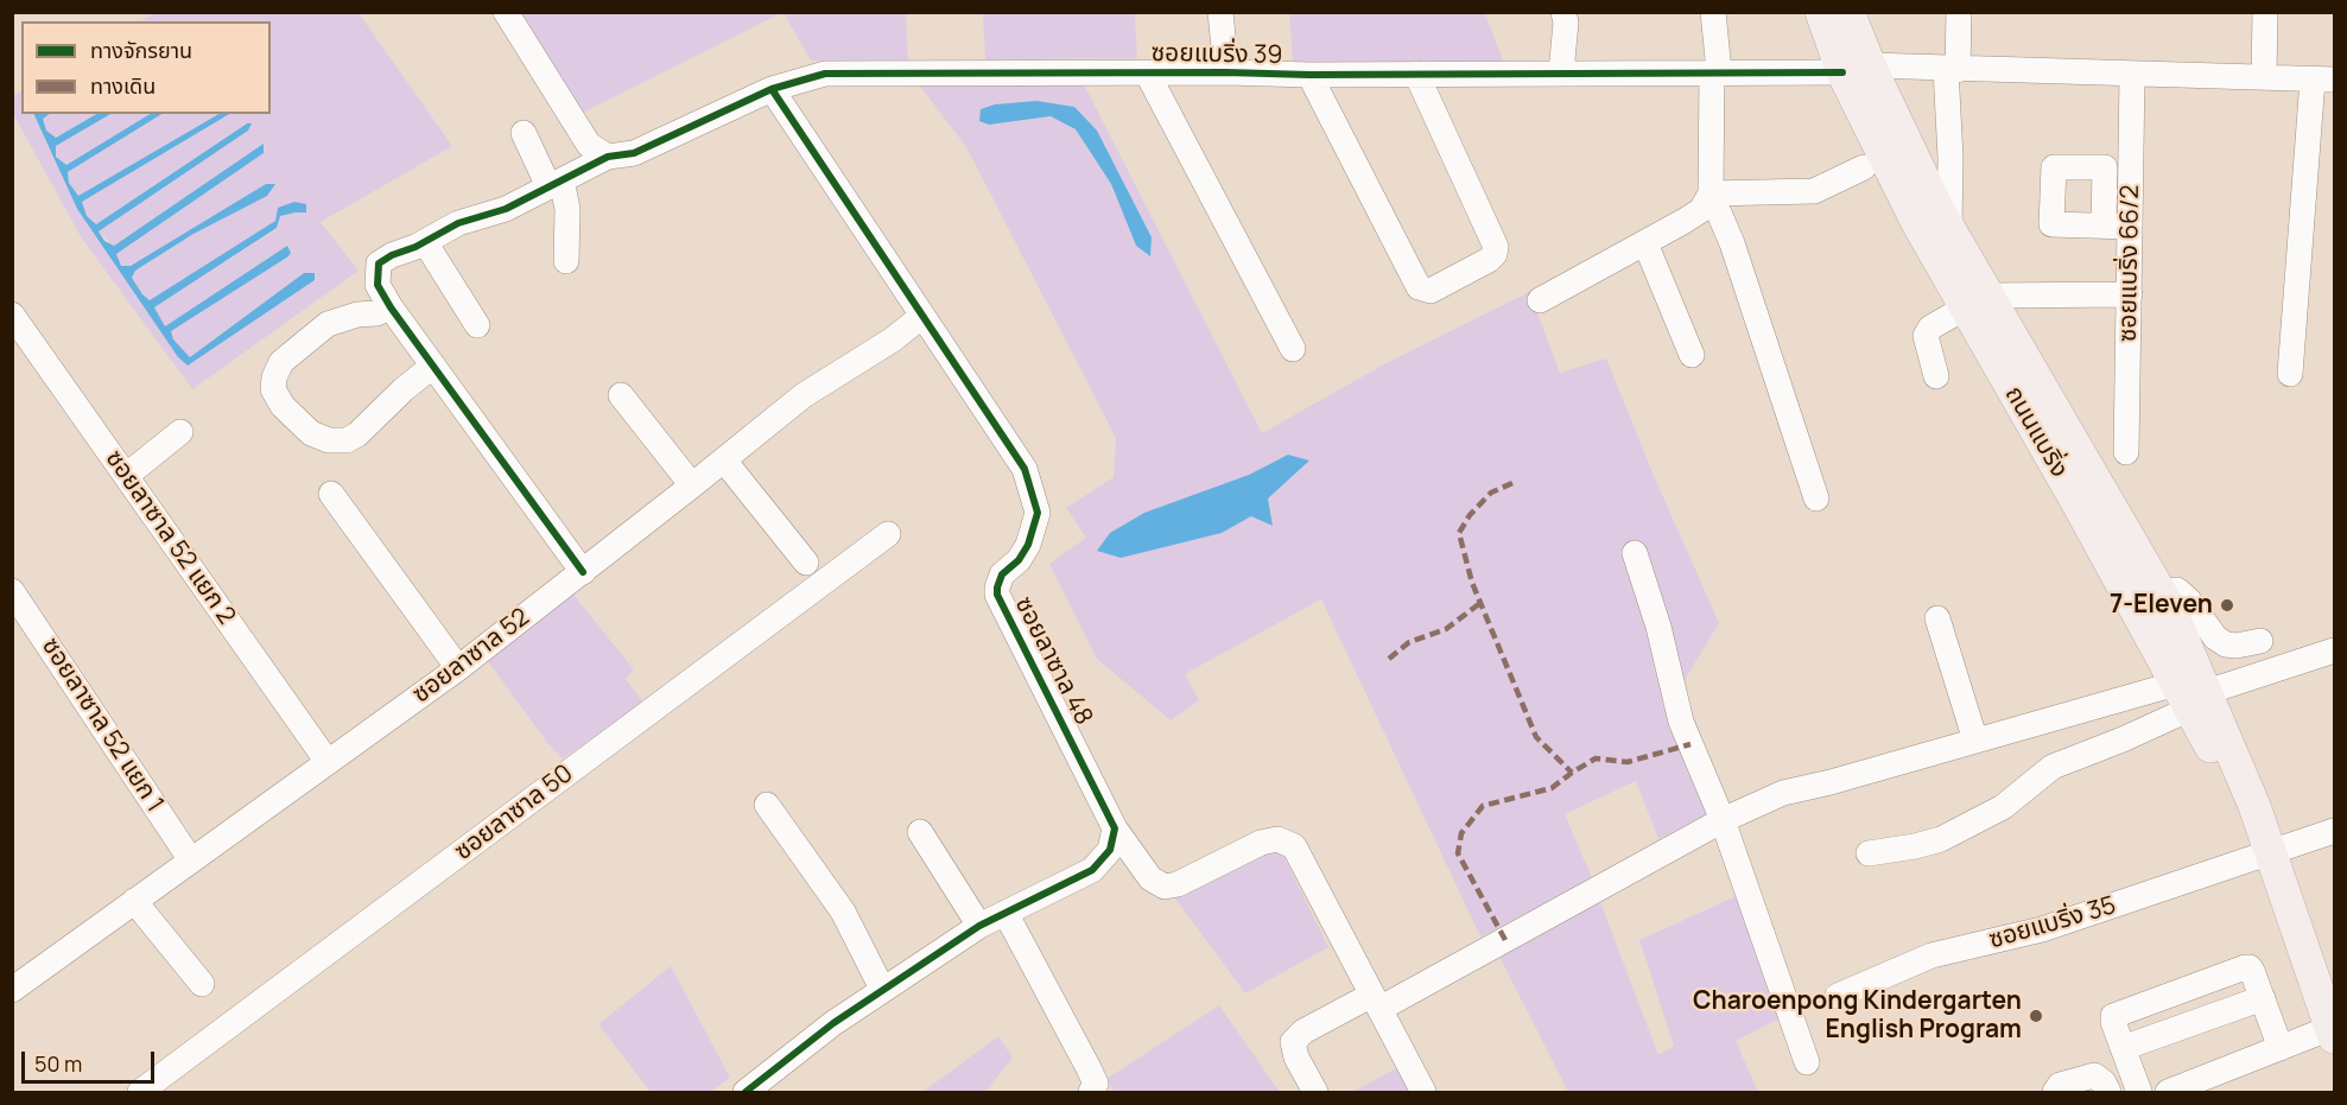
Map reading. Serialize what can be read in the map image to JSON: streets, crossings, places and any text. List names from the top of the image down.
{
  "streets": {
    "main road": ["ถนนแบริ่ง"],
    "street": [
      "ซอยแบริ่ง 39",
      "ซอยแบริ่ง 66/2",
      "ซอยลาซาล 52 แยก 2",
      "ซอยลาซาล 52",
      "ซอยลาซาล 48",
      "ซอยลาซาล 52 แยก 1",
      "ซอยลาซาล 50",
      "ซอยแบริ่ง 35"
    ]
  },
  "crossings": [
    ["ซอยแบริ่ง 39", "ซอยแบริ่ง 66/2"],
    ["ซอยแบริ่ง 39", "ถนนแบริ่ง"],
    ["ซอยแบริ่ง 39", "ซอยลาซาล 48"],
    ["ถนนแบริ่ง", "ซอยแบริ่ง 35"],
    ["ซอยลาซาล 52 แยก 2", "ซอยลาซาล 52"],
    ["ซอยลาซาล 52", "ซอยลาซาล 48"],
    ["ซอยลาซาล 52", "ซอยลาซาล 52 แยก 1"]
  ],
  "places": ["7-Eleven", "Charoenpong Kindergarten English Program"],
  "legend": ["ทางจักรยาน", "ทางเดิน"],
  "scale_bar": "50 m"
}
